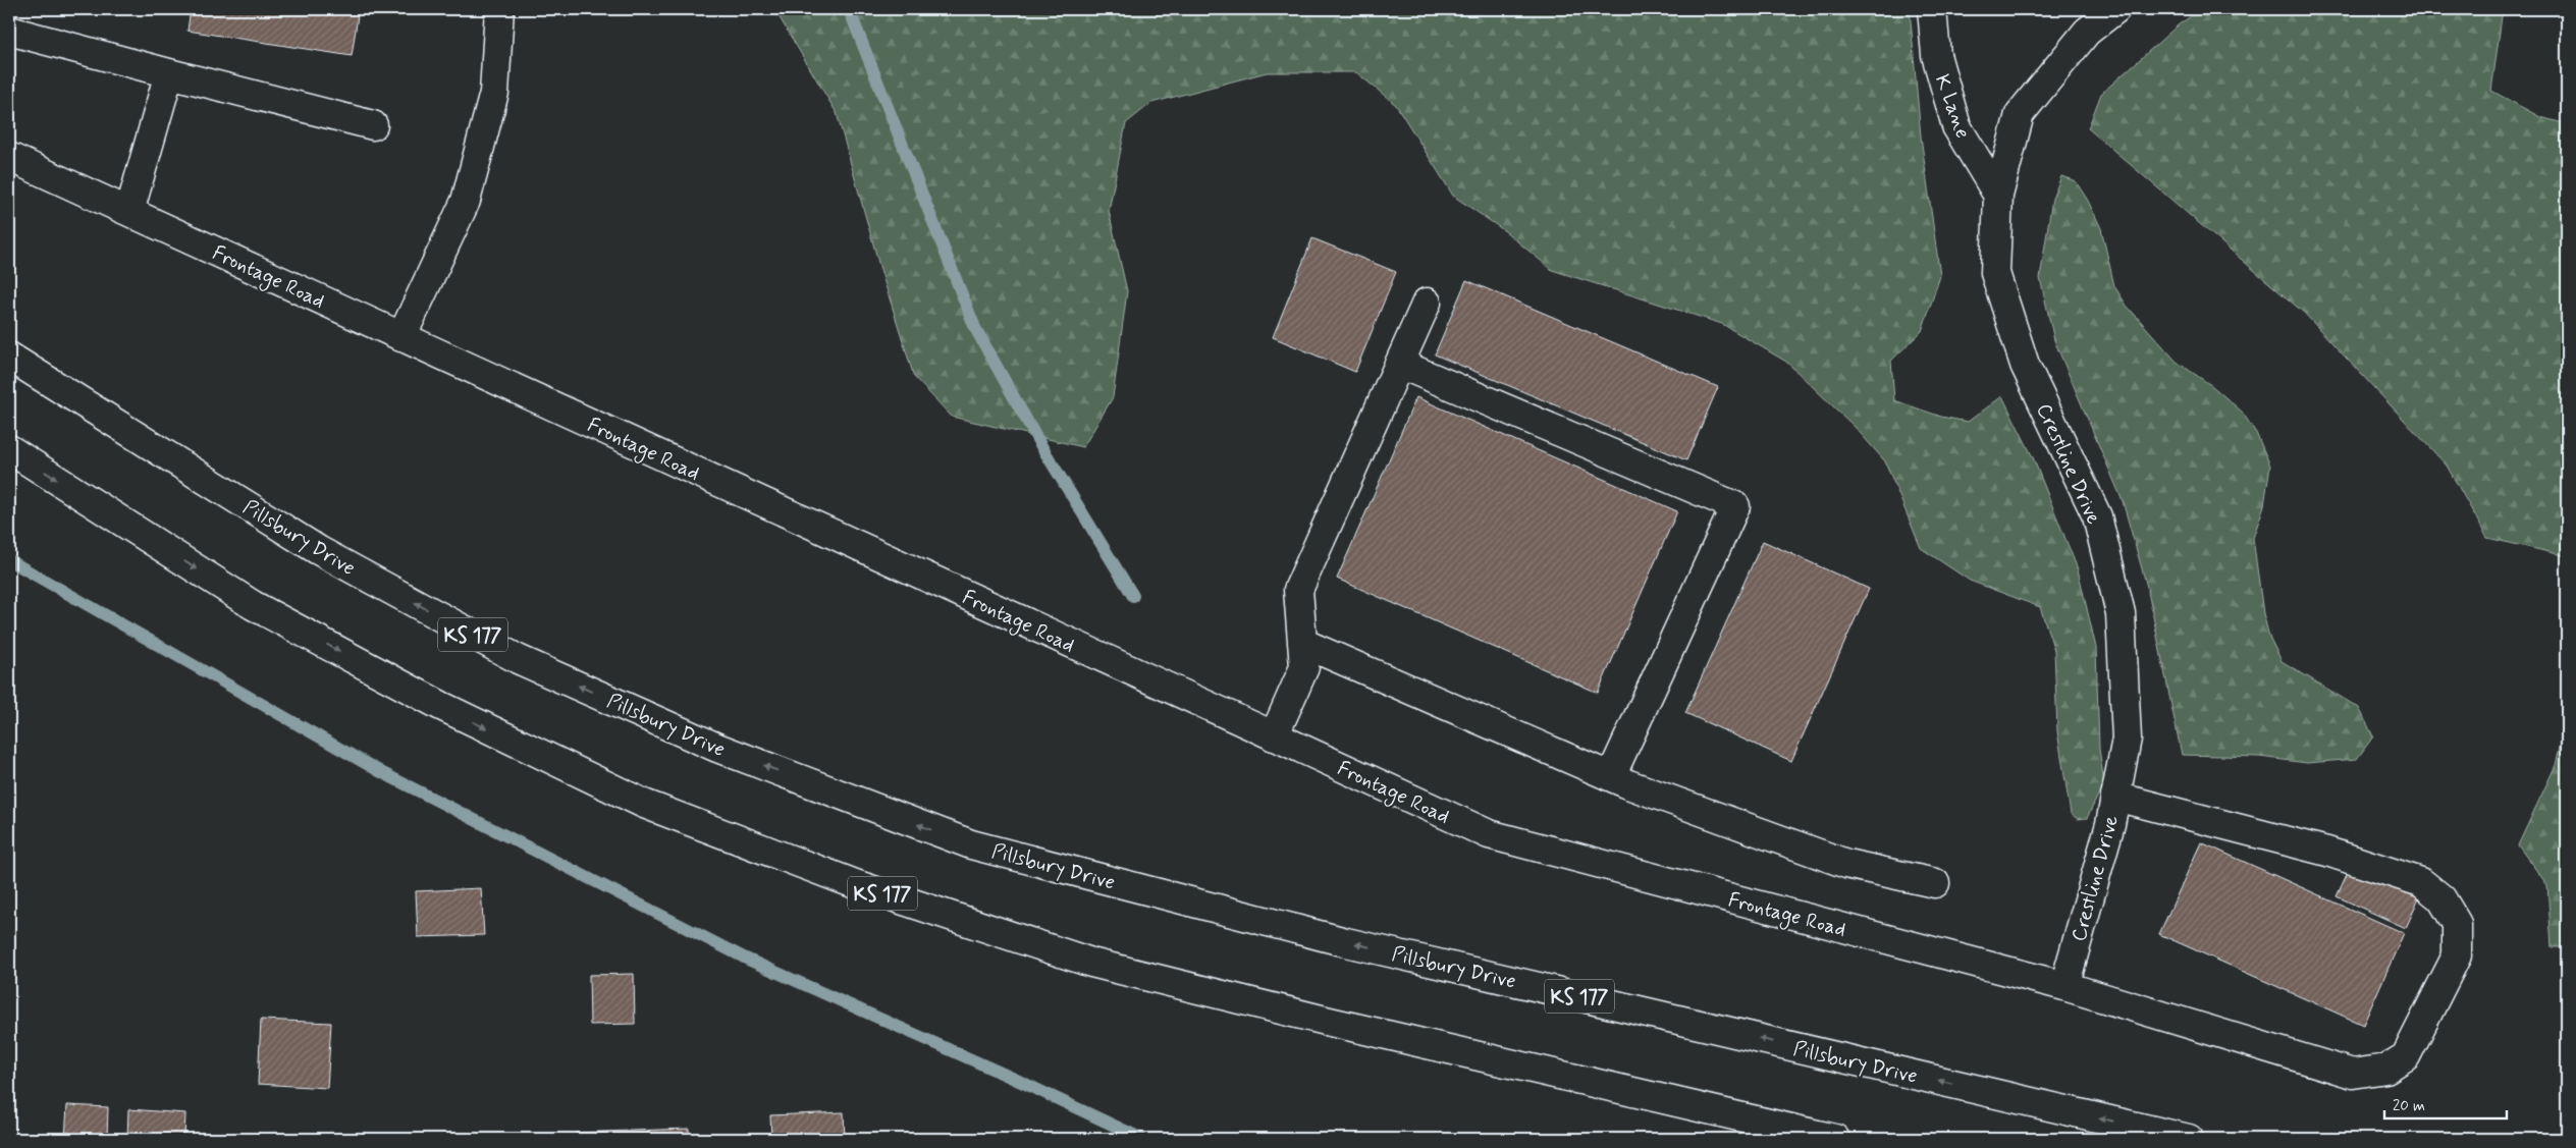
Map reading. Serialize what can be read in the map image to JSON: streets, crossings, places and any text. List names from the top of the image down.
{
  "streets": {
    "main road": [
      "K Lane",
      "Frontage Road",
      "Crestline Drive",
      "Pillsbury Drive",
      "KS 177"
    ]
  },
  "crossings": [
    ["K Lane", "Crestline Drive"],
    ["Frontage Road", "Crestline Drive"]
  ],
  "scale_bar": "20 m"
}
